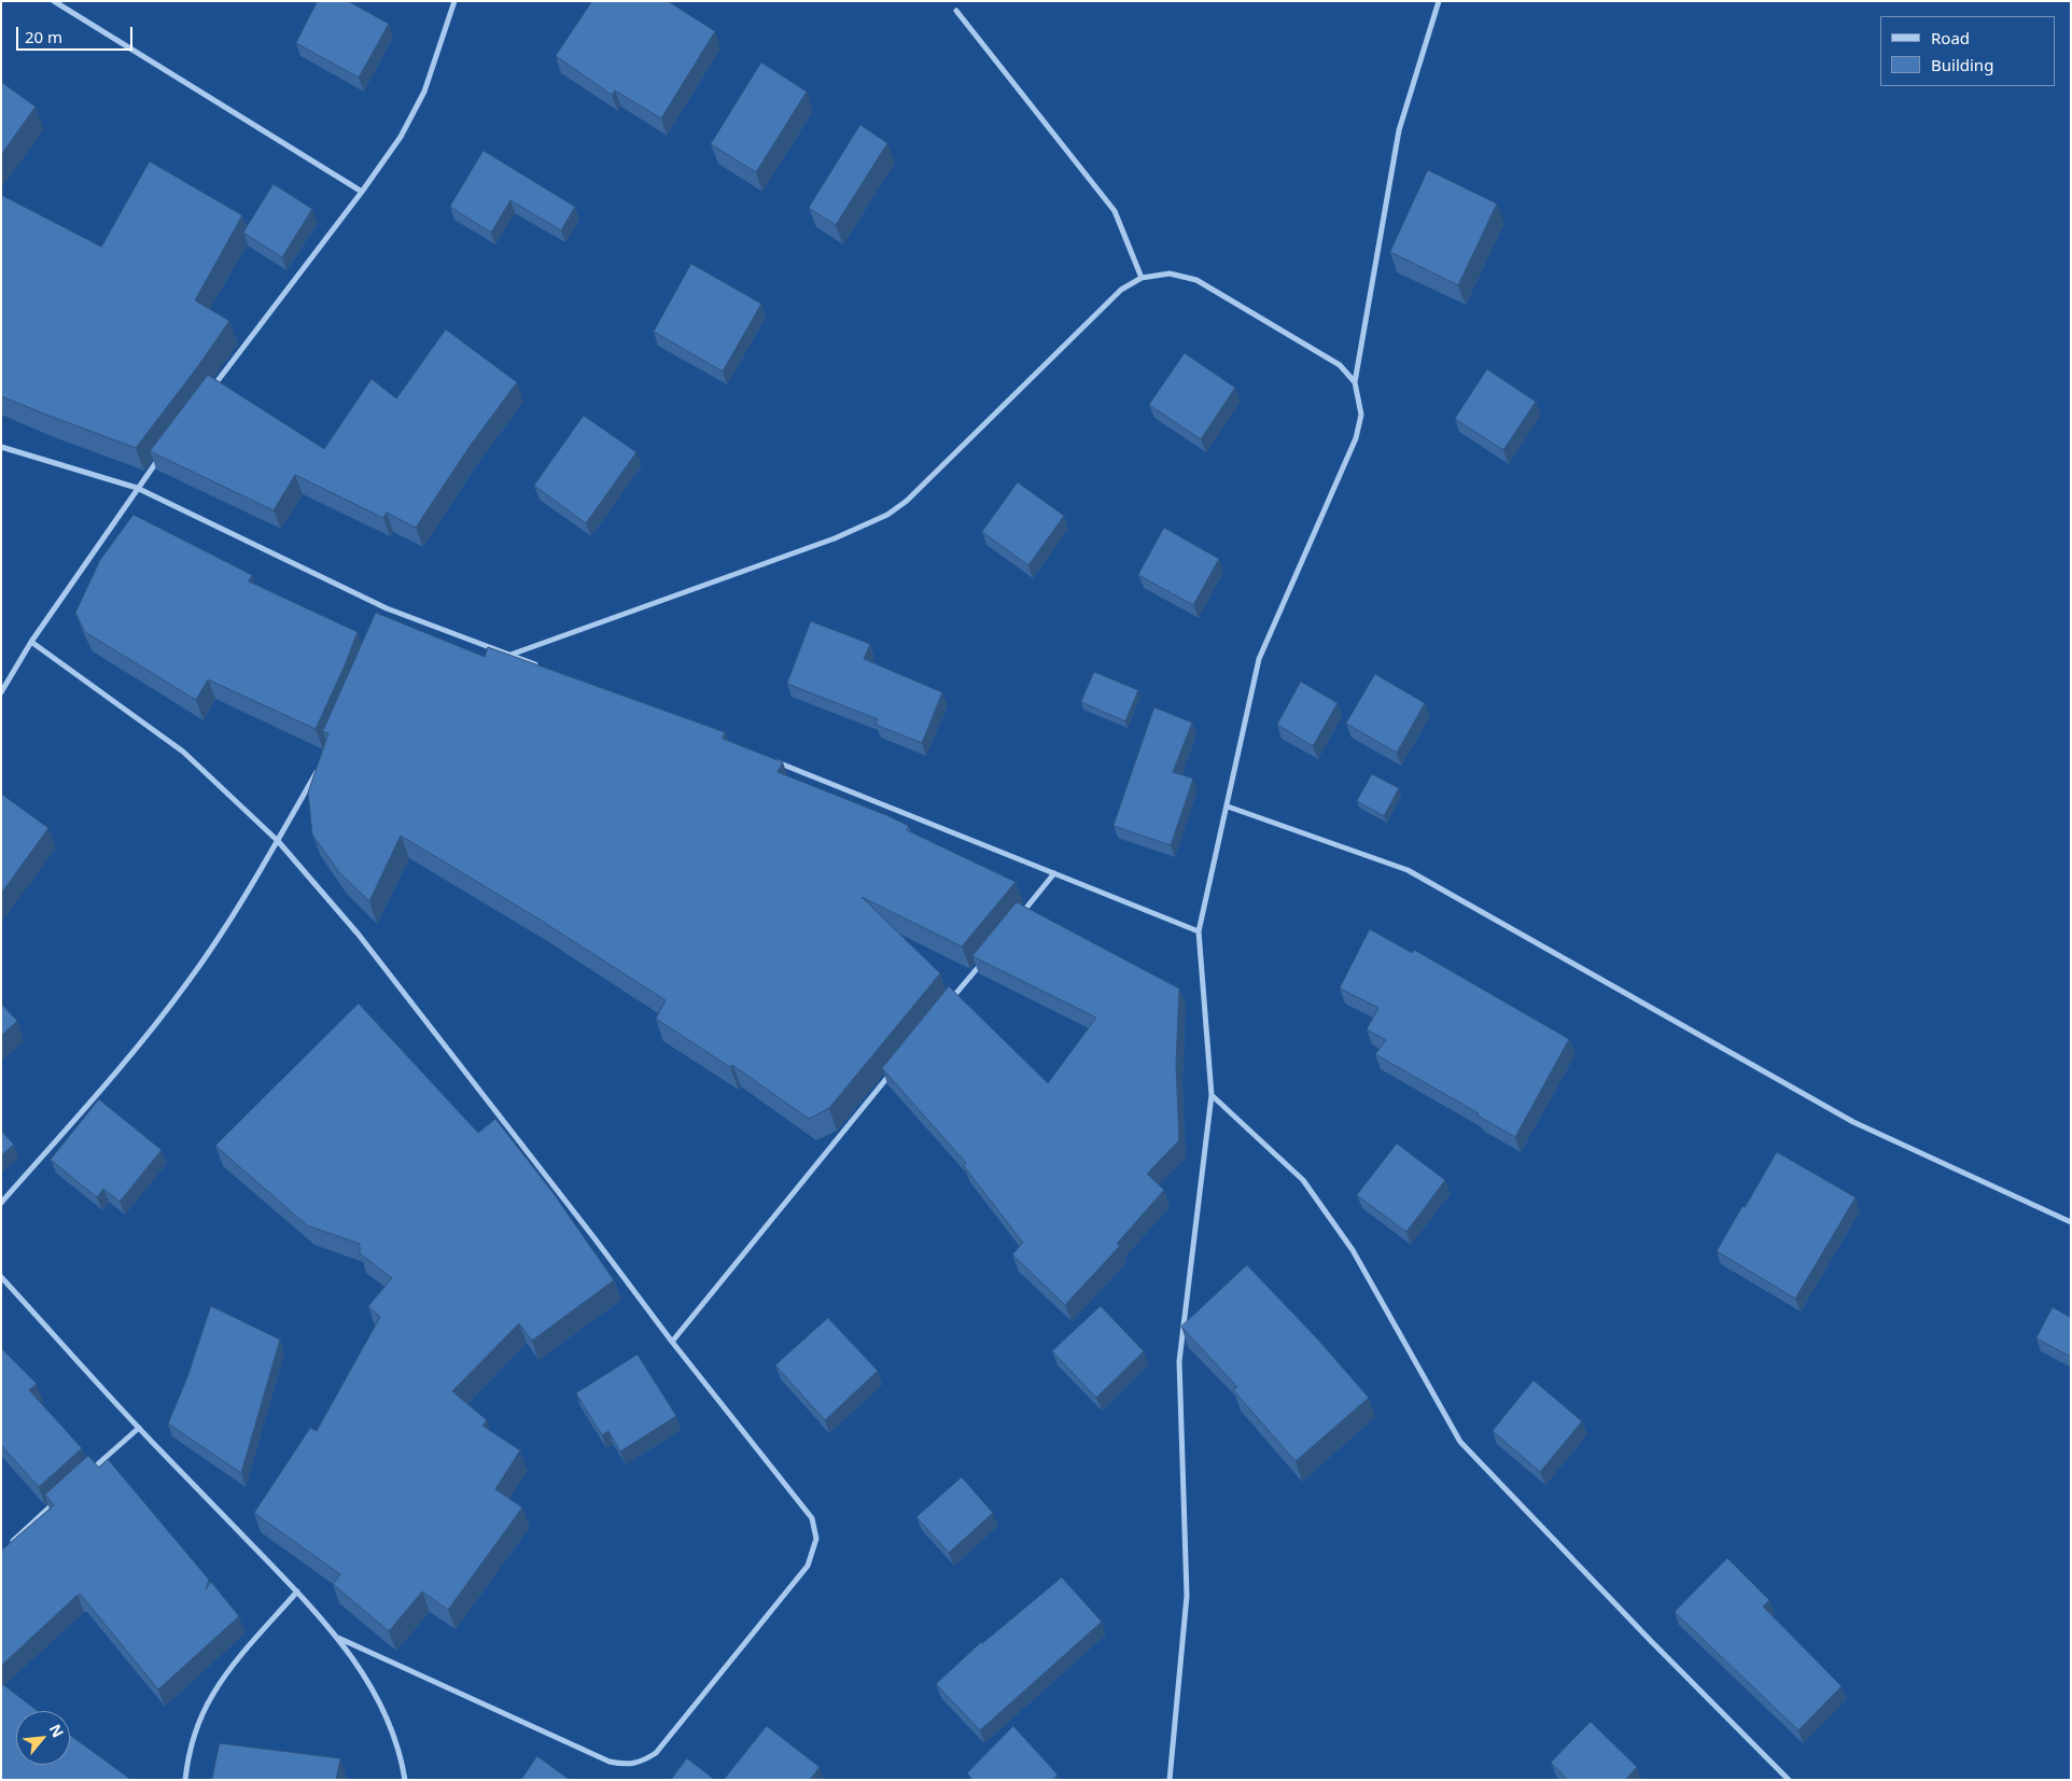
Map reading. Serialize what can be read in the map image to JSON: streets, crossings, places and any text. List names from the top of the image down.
{
  "legend": ["Road", "Building"],
  "scale_bar": "20 m",
  "north": "top right"
}
